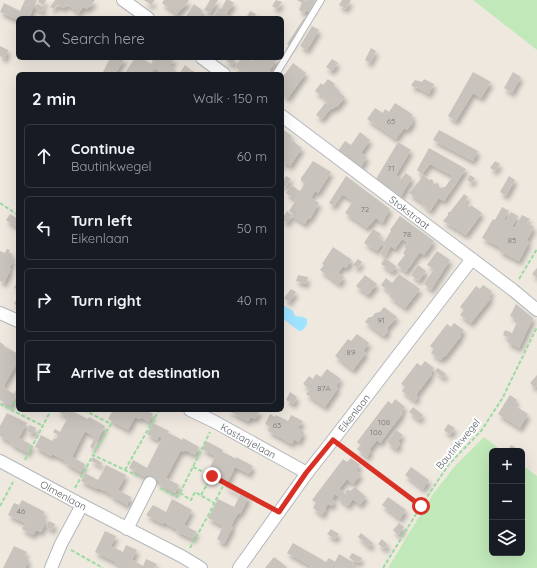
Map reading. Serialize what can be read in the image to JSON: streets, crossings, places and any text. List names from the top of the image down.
{
  "streets": {
    "street": [
      "Stokstraat",
      "Eikenlaan",
      "Kastanjelaan",
      "Olmenlaan"
    ],
    "path": ["Bautinkwegel"]
  },
  "crossings": [
    ["Stokstraat", "Eikenlaan"],
    ["Eikenlaan", "Kastanjelaan"]
  ],
  "house_numbers": [
    "65",
    "71",
    "72",
    "78",
    "85",
    "91",
    "89",
    "87A",
    "108",
    "63",
    "106",
    "46"
  ],
  "page": {
    "search": "Search here",
    "heading": ["2 min", "Walk · 150 m"],
    "list": [
      ["Continue", "Bautinkwegel", "60 m"],
      ["Turn left", "Eikenlaan", "50 m"],
      ["Turn right", "40 m"],
      "Arrive at destination"
    ],
    "map_buttons": ["+", "−"]
  }
}
